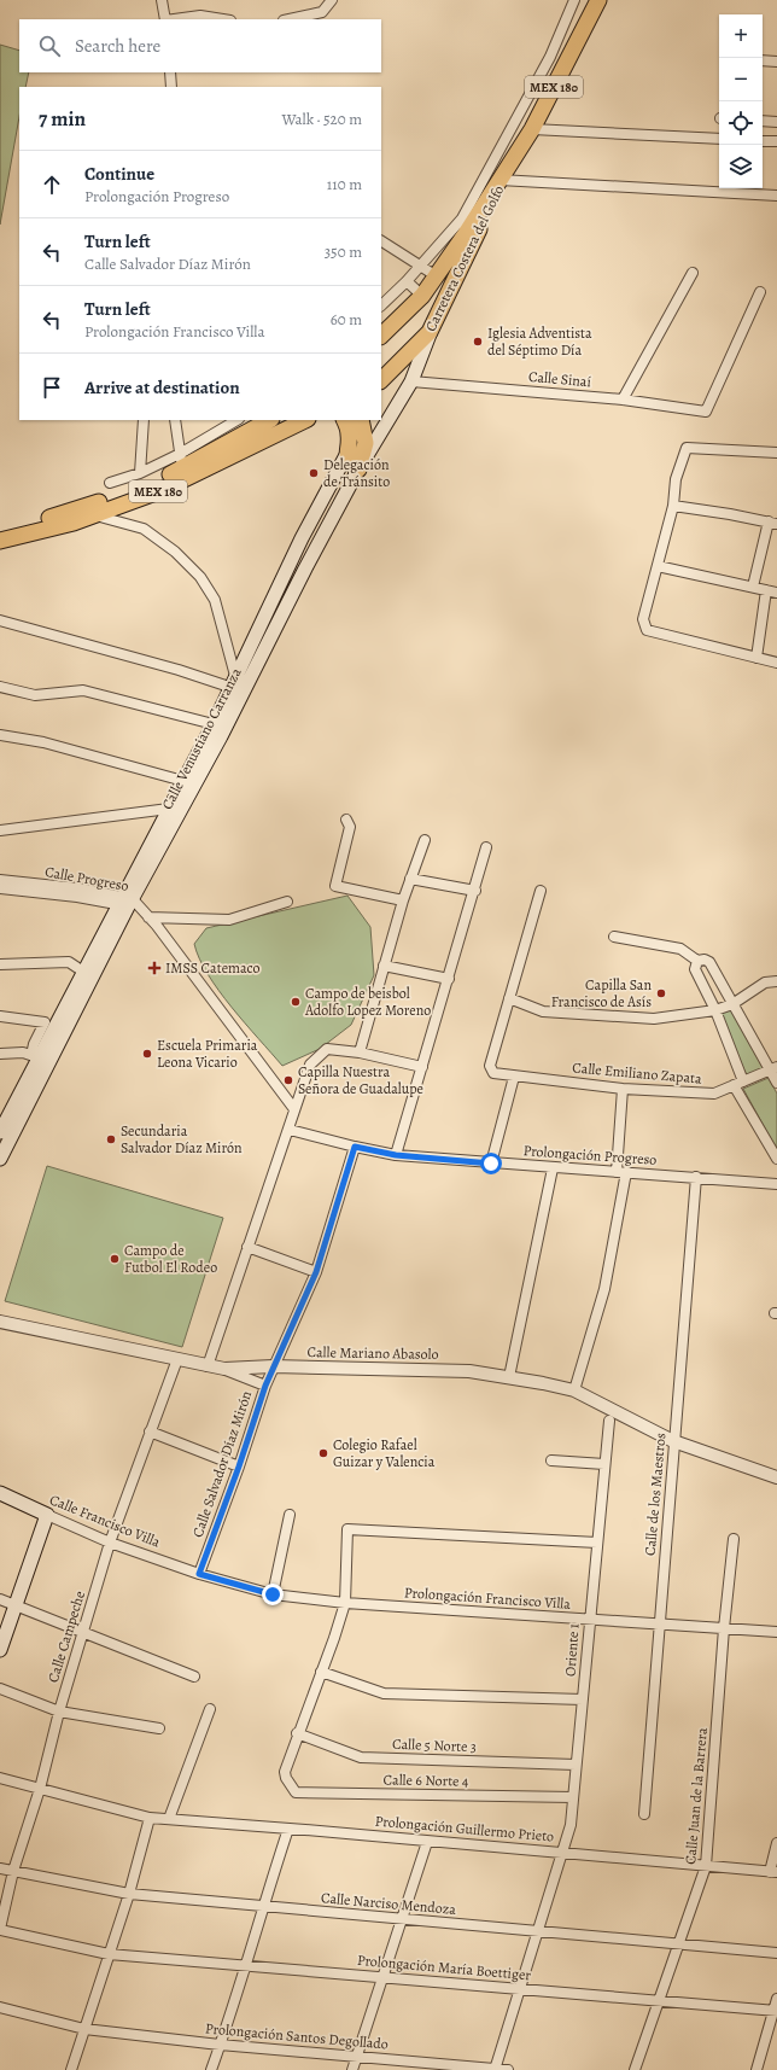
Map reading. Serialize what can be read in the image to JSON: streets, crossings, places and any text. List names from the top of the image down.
{
  "streets": {
    "main road": [
      "MEX 180",
      "Carretera Costera del Golfo",
      "Calle Venustiano Carranza",
      "Calle Francisco Villa"
    ],
    "street": [
      "Calle Sinaí",
      "Calle Progreso",
      "Calle Emiliano Zapata",
      "Prolongación Progreso",
      "Calle Mariano Abasolo",
      "Calle Salvador Díaz Mirón",
      "Calle de los Maestros",
      "Prolongación Francisco Villa",
      "Calle Campeche",
      "Oriente 1",
      "Calle 5 Norte 3",
      "Calle 6 Norte 4",
      "Calle Juan de la Barrera",
      "Prolongación Guillermo Prieto",
      "Calle Narciso Mendoza",
      "Prolongación María Boettiger",
      "Prolongación Santos Degollado"
    ]
  },
  "crossings": [
    ["Carretera Costera del Golfo", "Calle Venustiano Carranza"],
    ["Calle Sinaí", "Calle Venustiano Carranza"],
    ["Calle Venustiano Carranza", "Calle Progreso"],
    ["Prolongación Progreso", "Calle Salvador Díaz Mirón"],
    ["Prolongación Progreso", "Calle de los Maestros"],
    ["Calle Mariano Abasolo", "Calle Salvador Díaz Mirón"],
    ["Calle Mariano Abasolo", "Calle de los Maestros"],
    ["Calle Mariano Abasolo", "Calle Campeche"],
    ["Calle Salvador Díaz Mirón", "Calle Francisco Villa"],
    ["Calle Salvador Díaz Mirón", "Prolongación Francisco Villa"],
    ["Calle de los Maestros", "Prolongación Francisco Villa"],
    ["Calle Francisco Villa", "Prolongación Francisco Villa"],
    ["Calle Francisco Villa", "Calle Campeche"],
    ["Prolongación Francisco Villa", "Oriente 1"],
    ["Prolongación Francisco Villa", "Calle Juan de la Barrera"],
    ["Calle Campeche", "Prolongación Guillermo Prieto"],
    ["Calle Campeche", "Calle Narciso Mendoza"],
    ["Calle Campeche", "Prolongación María Boettiger"],
    ["Oriente 1", "Calle 5 Norte 3"],
    ["Oriente 1", "Calle 6 Norte 4"],
    ["Oriente 1", "Prolongación Guillermo Prieto"],
    ["Oriente 1", "Calle Narciso Mendoza"],
    ["Oriente 1", "Prolongación María Boettiger"],
    ["Oriente 1", "Prolongación Santos Degollado"],
    ["Calle 5 Norte 3", "Calle 6 Norte 4"],
    ["Calle Juan de la Barrera", "Prolongación Guillermo Prieto"],
    ["Calle Juan de la Barrera", "Calle Narciso Mendoza"],
    ["Calle Juan de la Barrera", "Prolongación María Boettiger"]
  ],
  "places": {
    "other": [
      "Iglesia Adventista del Séptimo Día",
      "Delegación de Tránsito",
      "Capilla San Francisco de Asís",
      "Campo de beisbol Adolfo Lopez Moreno",
      "Escuela Primaria Leona Vicario",
      "Capilla Nuestra Señora de Guadalupe",
      "Secundaria Salvador Díaz Mirón",
      "Campo de Futbol El Rodeo",
      "Colegio Rafael Guizar y Valencia"
    ],
    "health": ["IMSS Catemaco"]
  },
  "page": {
    "map_buttons": ["+", "−"],
    "search": "Search here",
    "heading": ["7 min", "Walk · 520 m"],
    "list": [
      ["Continue", "Prolongación Progreso", "110 m"],
      ["Turn left", "Calle Salvador Díaz Mirón", "350 m"],
      ["Turn left", "Prolongación Francisco Villa", "60 m"],
      "Arrive at destination"
    ]
  }
}
